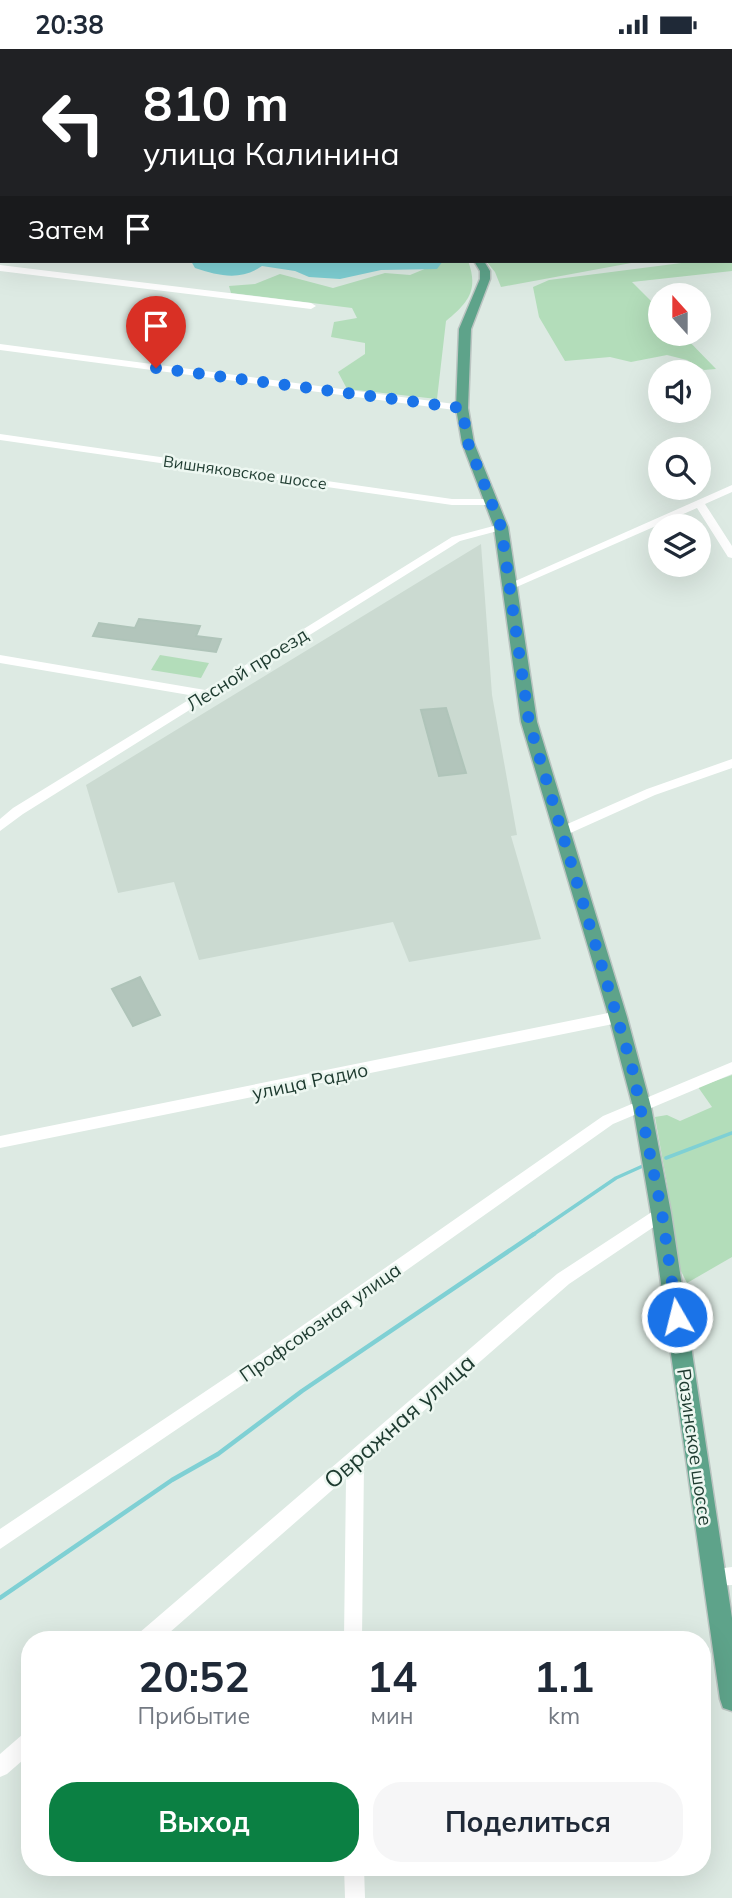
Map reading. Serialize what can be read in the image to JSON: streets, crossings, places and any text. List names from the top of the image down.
{
  "streets": {
    "main road": ["Разинское шоссе"],
    "street": [
      "Вишняковское шоссе",
      "Лесной проезд",
      "улица Радио",
      "Профсоюзная улица",
      "Овражная улица"
    ]
  },
  "crossings": [
    ["Вишняковское шоссе", "Разинское шоссе"],
    ["Лесной проезд", "Разинское шоссе"],
    ["улица Радио", "Разинское шоссе"],
    ["Профсоюзная улица", "Разинское шоссе"],
    ["Овражная улица", "Разинское шоссе"]
  ],
  "north": "top",
  "page": {
    "status": "20:38",
    "turn": ["810 m", "улица Калинина"],
    "then": "Затем",
    "eta": [
      "20:52",
      "Прибытие",
      "14",
      "мин",
      "1.1",
      "km"
    ],
    "buttons": ["Выход", "Поделиться"]
  }
}
